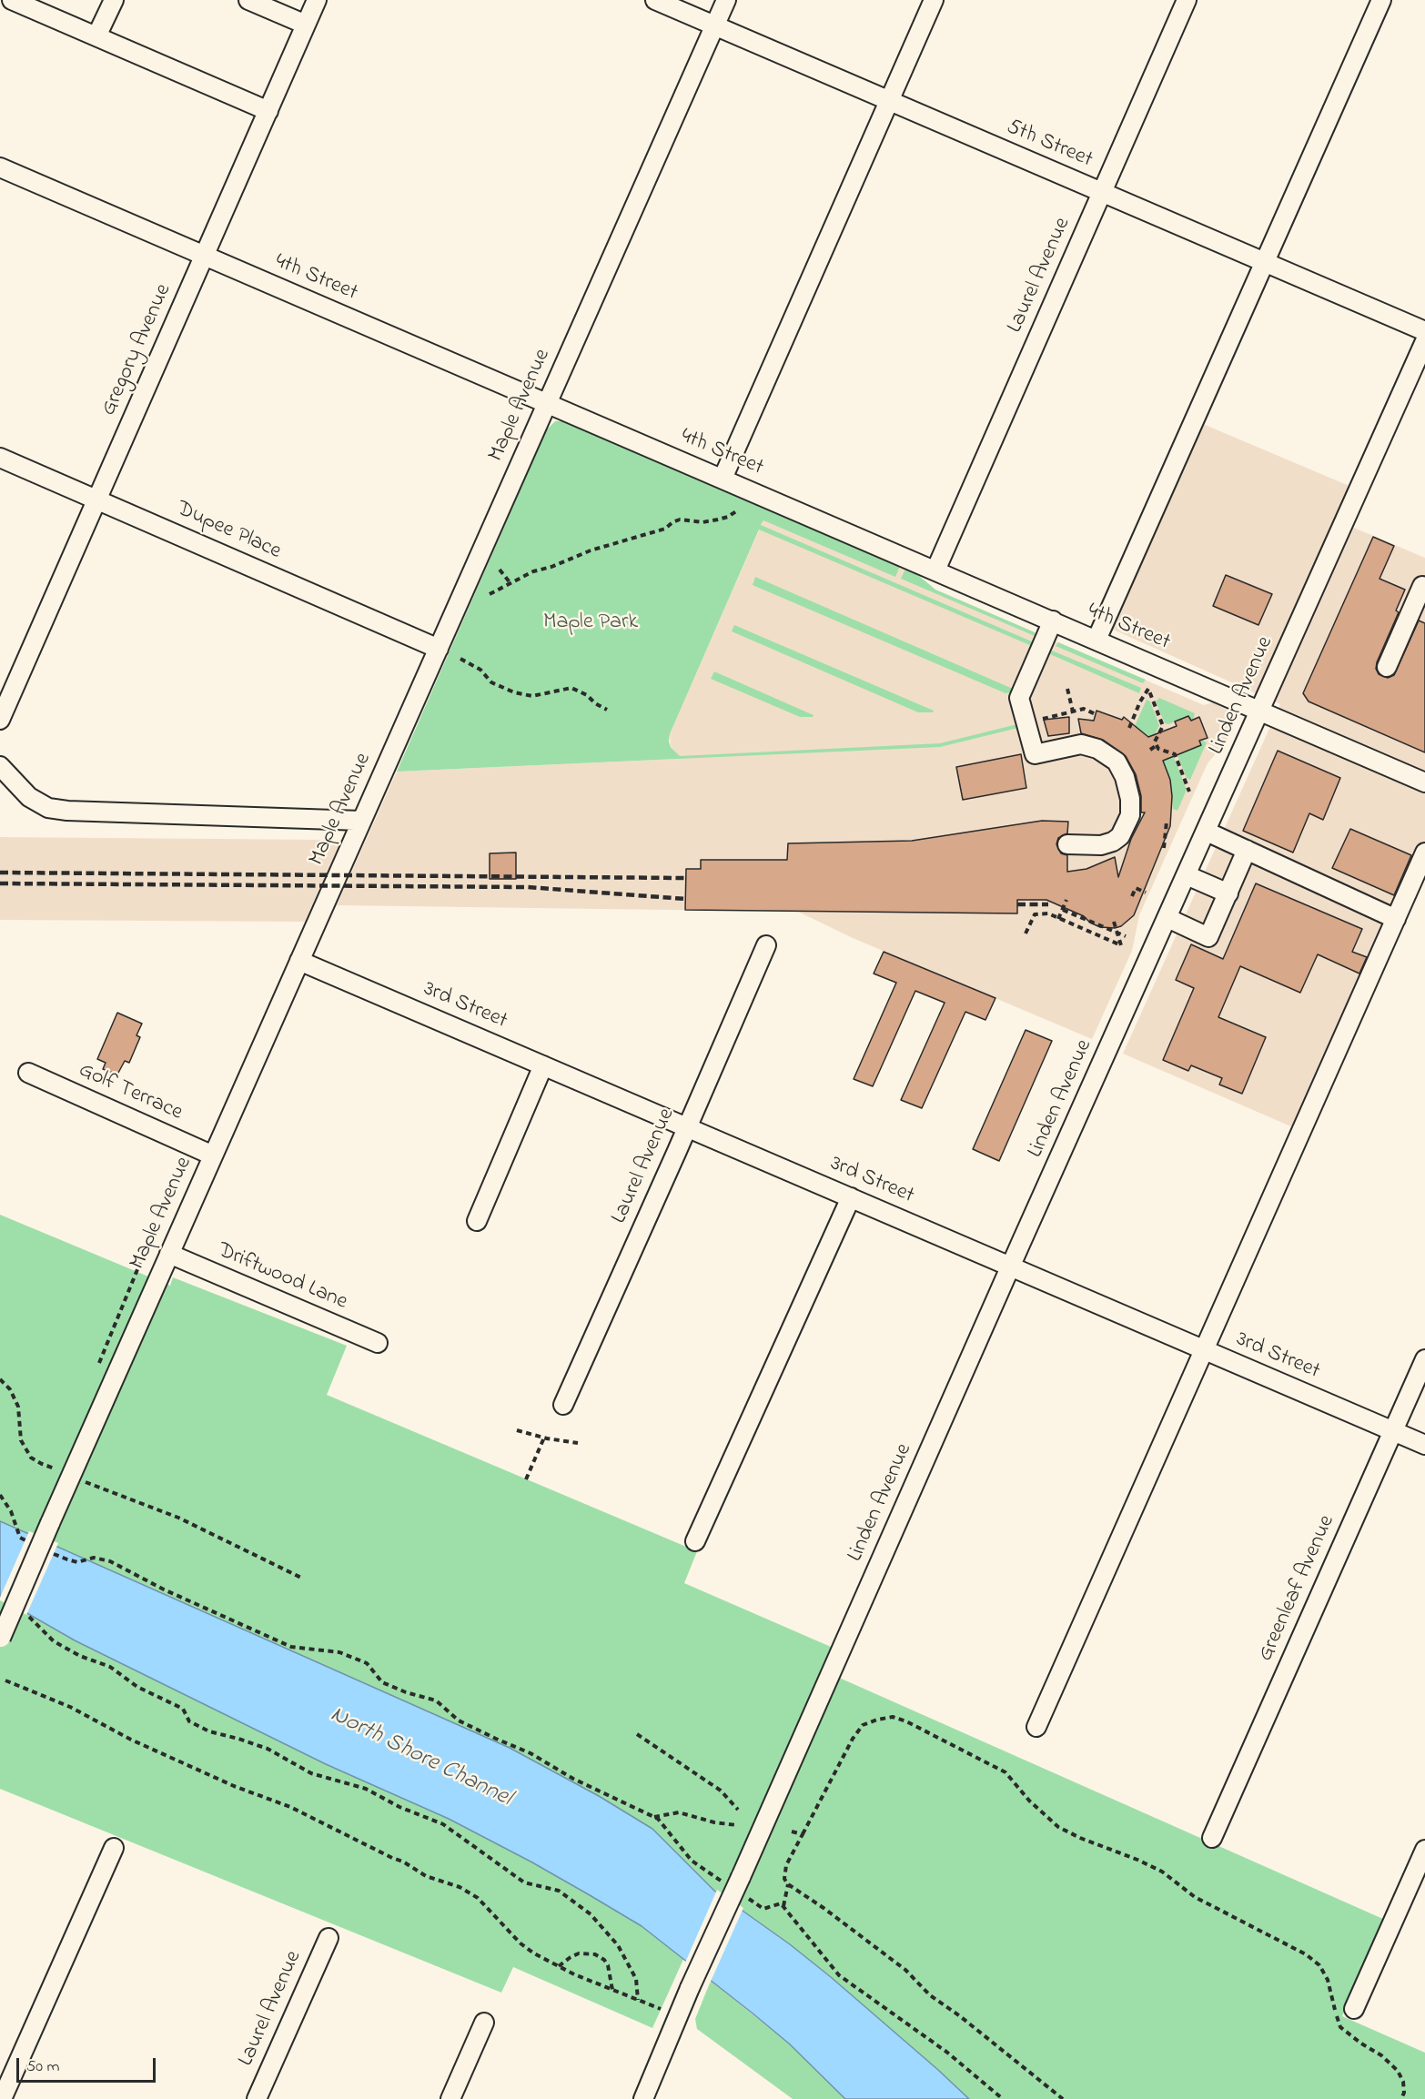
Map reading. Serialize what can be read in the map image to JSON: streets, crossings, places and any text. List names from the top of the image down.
{
  "streets": {
    "street": [
      "5th Street",
      "Laurel Avenue",
      "4th Street",
      "Gregory Avenue",
      "Maple Avenue",
      "Dupee Place",
      "Linden Avenue",
      "3rd Street",
      "Golf Terrace",
      "Driftwood Lane",
      "Greenleaf Avenue"
    ]
  },
  "crossings": [
    ["5th Street", "Laurel Avenue"],
    ["5th Street", "Maple Avenue"],
    ["Laurel Avenue", "4th Street"],
    ["Laurel Avenue", "3rd Street"],
    ["4th Street", "Gregory Avenue"],
    ["4th Street", "Maple Avenue"],
    ["4th Street", "Linden Avenue"],
    ["Gregory Avenue", "Dupee Place"],
    ["Maple Avenue", "Dupee Place"],
    ["Maple Avenue", "3rd Street"],
    ["Maple Avenue", "Golf Terrace"],
    ["Maple Avenue", "Driftwood Lane"],
    ["Linden Avenue", "3rd Street"],
    ["3rd Street", "Greenleaf Avenue"]
  ],
  "water": ["North Shore Channel"],
  "parks": ["Maple Park"],
  "scale_bar": "50 m"
}
